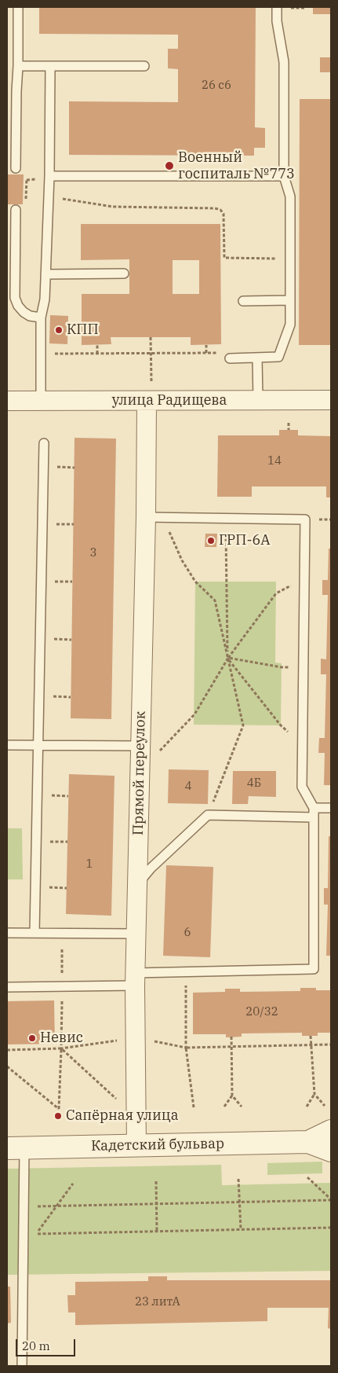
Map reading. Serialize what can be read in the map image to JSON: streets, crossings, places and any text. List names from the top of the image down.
{
  "streets": {
    "street": ["улица Радищева", "Прямой переулок", "Кадетский бульвар"]
  },
  "crossings": [
    ["улица Радищева", "Прямой переулок"],
    ["Прямой переулок", "Кадетский бульвар"]
  ],
  "places": [
    "Военный госпиталь №773",
    "КПП",
    "ГРП-6А",
    "Невис",
    "Сапёрная улица"
  ],
  "house_numbers": [
    "26 с6",
    "14",
    "3",
    "4Б",
    "4",
    "1",
    "6",
    "20/32",
    "23 литА"
  ],
  "scale_bar": "20 m"
}
